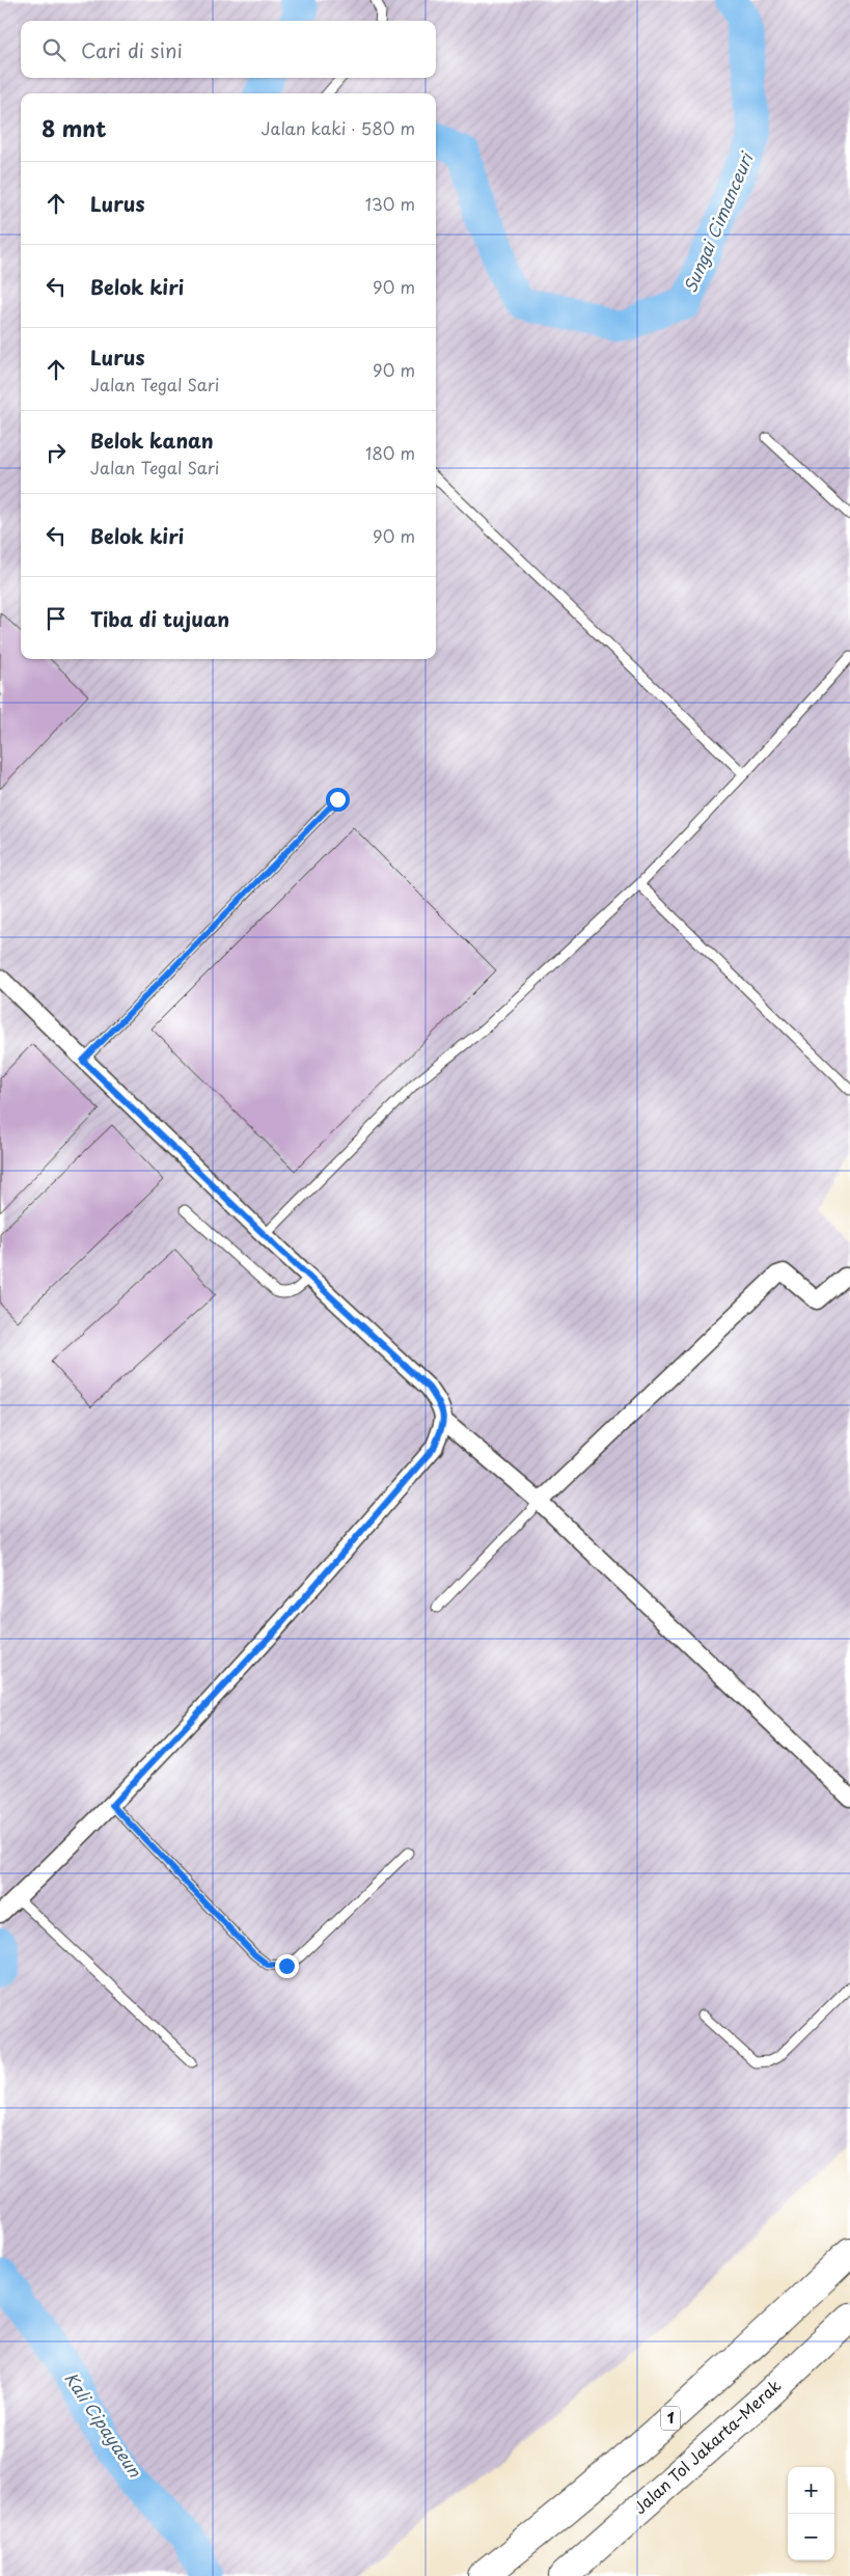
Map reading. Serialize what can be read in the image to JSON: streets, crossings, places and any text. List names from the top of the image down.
{
  "streets": {
    "highway": ["1", "Jalan Tol Jakarta–Merak"]
  },
  "water": ["Sungai Cimanceuri", "Kali Cipayaeun"],
  "page": {
    "search": "Cari di sini",
    "heading": ["8 mnt", "Jalan kaki · 580 m"],
    "list": [
      ["Lurus", "130 m"],
      ["Belok kiri", "90 m"],
      ["Lurus", "Jalan Tegal Sari", "90 m"],
      ["Belok kanan", "Jalan Tegal Sari", "180 m"],
      ["Belok kiri", "90 m"],
      "Tiba di tujuan"
    ],
    "map_buttons": ["+", "−"]
  }
}
